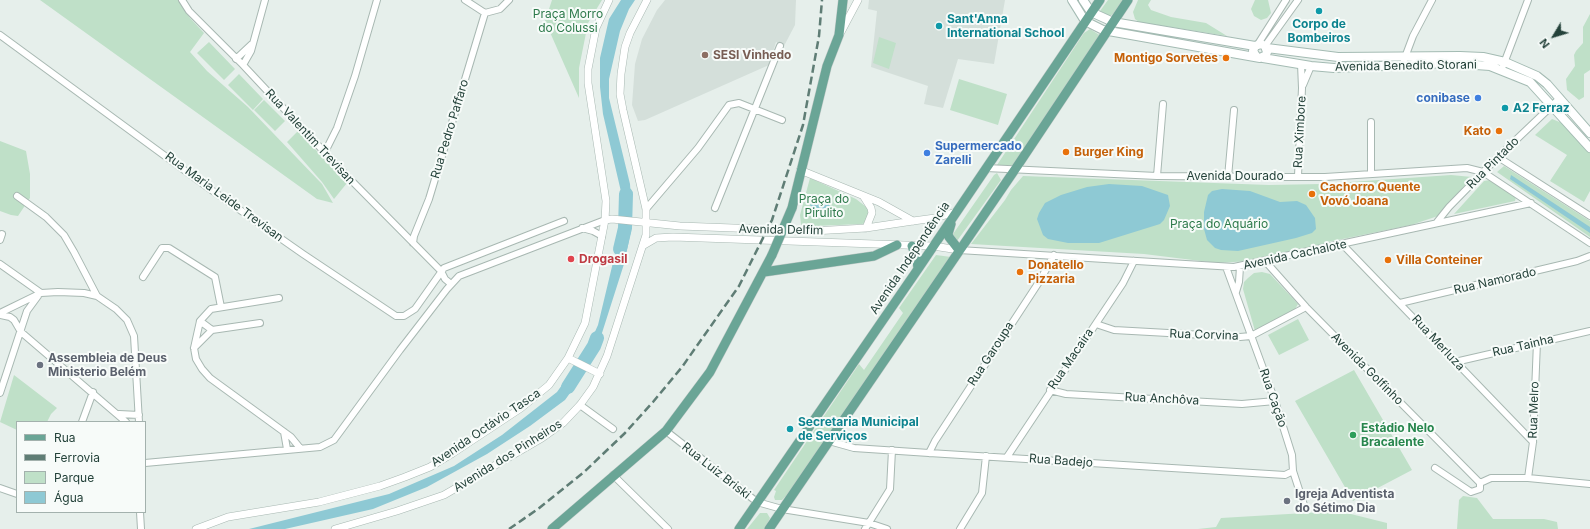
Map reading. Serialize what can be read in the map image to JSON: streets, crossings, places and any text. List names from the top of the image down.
{
  "streets": {
    "main road": ["Avenida Benedito Storani", "Avenida Independência"],
    "street": [
      "Rua Pedro Paffaro",
      "Rua Ximbore",
      "Rua Valentim Trevisan",
      "Rua Pintado",
      "Avenida Dourado",
      "Rua Maria Leide Trevisan",
      "Avenida Delfim",
      "Avenida Cachalote",
      "Rua Namorado",
      "Rua Corvina",
      "Rua Merluza",
      "Rua Tainha",
      "Rua Garoupa",
      "Rua Macaira",
      "Avenida Golfinho",
      "Rua Cação",
      "Rua Anchôva",
      "Rua Melro",
      "Avenida Octávio Tasca",
      "Avenida dos Pinheiros",
      "Rua Badejo",
      "Rua Luiz Briski"
    ]
  },
  "crossings": [
    ["Avenida Benedito Storani", "Rua Ximbore"],
    ["Avenida Benedito Storani", "Rua Pintado"],
    ["Avenida Benedito Storani", "Avenida Independência"],
    ["Rua Pedro Paffaro", "Rua Valentim Trevisan"],
    ["Rua Ximbore", "Avenida Dourado"],
    ["Rua Valentim Trevisan", "Rua Maria Leide Trevisan"],
    ["Rua Pintado", "Avenida Dourado"],
    ["Rua Pintado", "Avenida Cachalote"],
    ["Avenida Dourado", "Avenida Independência"],
    ["Avenida Delfim", "Avenida Cachalote"],
    ["Avenida Delfim", "Avenida Independência"],
    ["Avenida Delfim", "Avenida Octávio Tasca"],
    ["Avenida Delfim", "Avenida dos Pinheiros"],
    ["Avenida Cachalote", "Rua Merluza"],
    ["Avenida Cachalote", "Rua Garoupa"],
    ["Avenida Cachalote", "Rua Macaira"],
    ["Avenida Cachalote", "Avenida Golfinho"],
    ["Avenida Cachalote", "Rua Cação"],
    ["Avenida Independência", "Rua Luiz Briski"],
    ["Rua Namorado", "Rua Merluza"],
    ["Rua Corvina", "Rua Macaira"],
    ["Rua Corvina", "Avenida Golfinho"],
    ["Rua Corvina", "Rua Cação"],
    ["Rua Merluza", "Rua Tainha"],
    ["Rua Merluza", "Rua Melro"],
    ["Rua Tainha", "Rua Melro"],
    ["Rua Garoupa", "Rua Badejo"],
    ["Rua Macaira", "Rua Anchôva"],
    ["Rua Macaira", "Rua Badejo"],
    ["Rua Cação", "Rua Anchôva"],
    ["Rua Cação", "Rua Badejo"]
  ],
  "parks": ["Praça Morro do Colussi", "Praça do Pirulito", "Praça do Aquário"],
  "places": [
    "Corpo de Bombeiros",
    "Sant'Anna International School",
    "SESI Vinhedo",
    "Montigo Sorvetes",
    "conibase",
    "A2 Ferraz",
    "Kato",
    "Burger King",
    "Supermercado Zarelli",
    "Cachorro Quente Vovó Joana",
    "Drogasil",
    "Villa Conteiner",
    "Donatello Pizzaria",
    "Assembleia de Deus Ministerio Belém",
    "Secretaria Municipal de Serviços",
    "Estádio Nelo Bracalente",
    "Igreja Adventista do Sétimo Dia"
  ],
  "legend": [
    "Rua",
    "Ferrovia",
    "Parque",
    "Água"
  ],
  "north": "bottom left"
}
